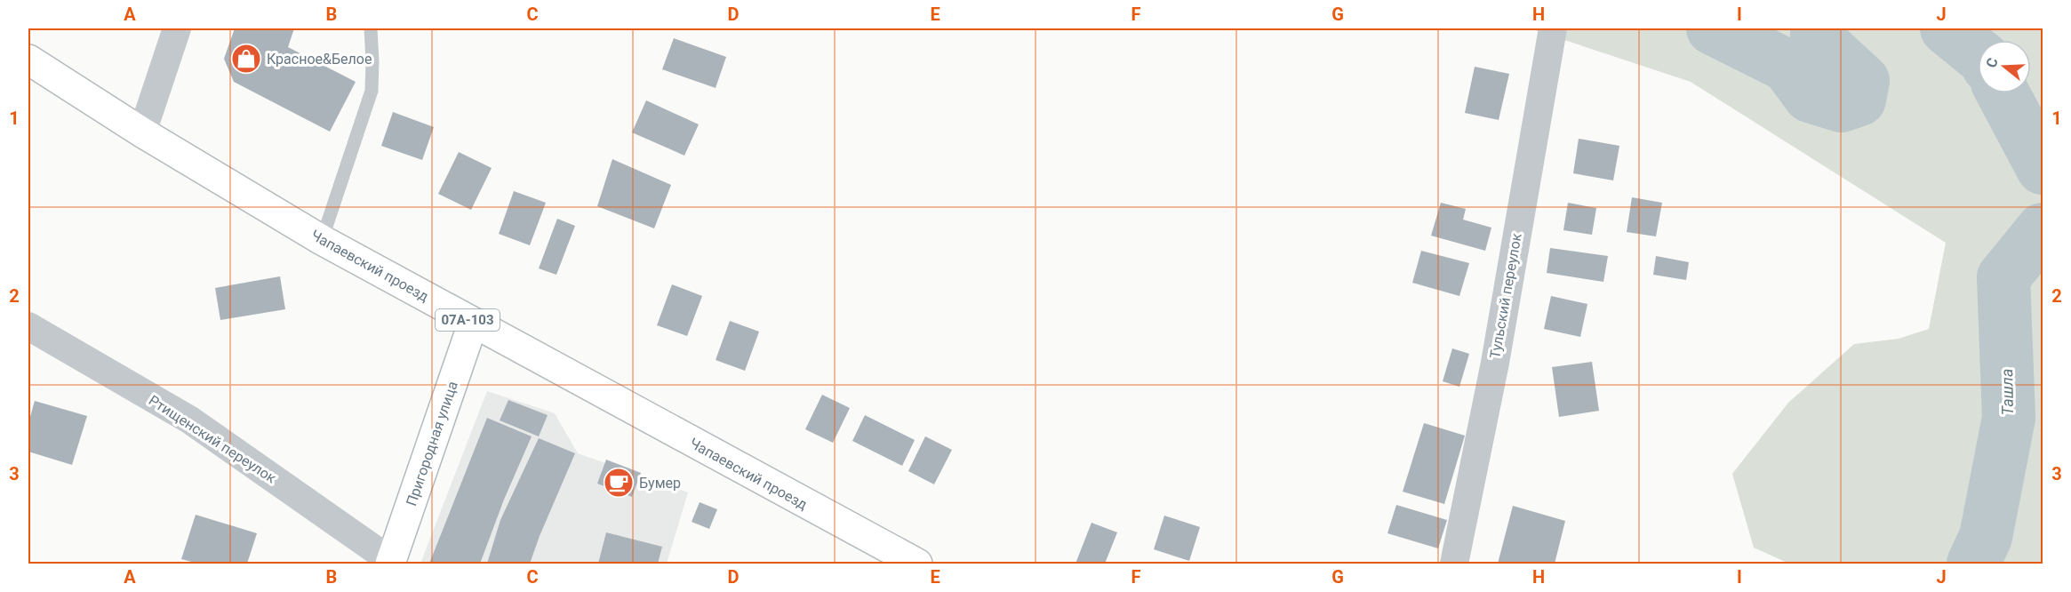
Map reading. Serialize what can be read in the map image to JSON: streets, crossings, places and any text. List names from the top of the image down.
{
  "streets": {
    "main road": ["Чапаевский проезд", "07А-103", "Пригородная улица"],
    "street": ["Тульский переулок", "Ртищенский переулок"]
  },
  "crossings": [
    ["Чапаевский проезд", "Пригородная улица"],
    ["Ртищенский переулок", "Пригородная улица"]
  ],
  "water": ["Ташла"],
  "places": {
    "shop": ["Красное&Белое"],
    "cafe": ["Бумер"]
  },
  "north": "left",
  "grid": {
    "columns": [
      "A",
      "B",
      "C",
      "D",
      "E",
      "F",
      "G",
      "H",
      "I",
      "J"
    ],
    "rows": ["1", "2", "3"]
  }
}
